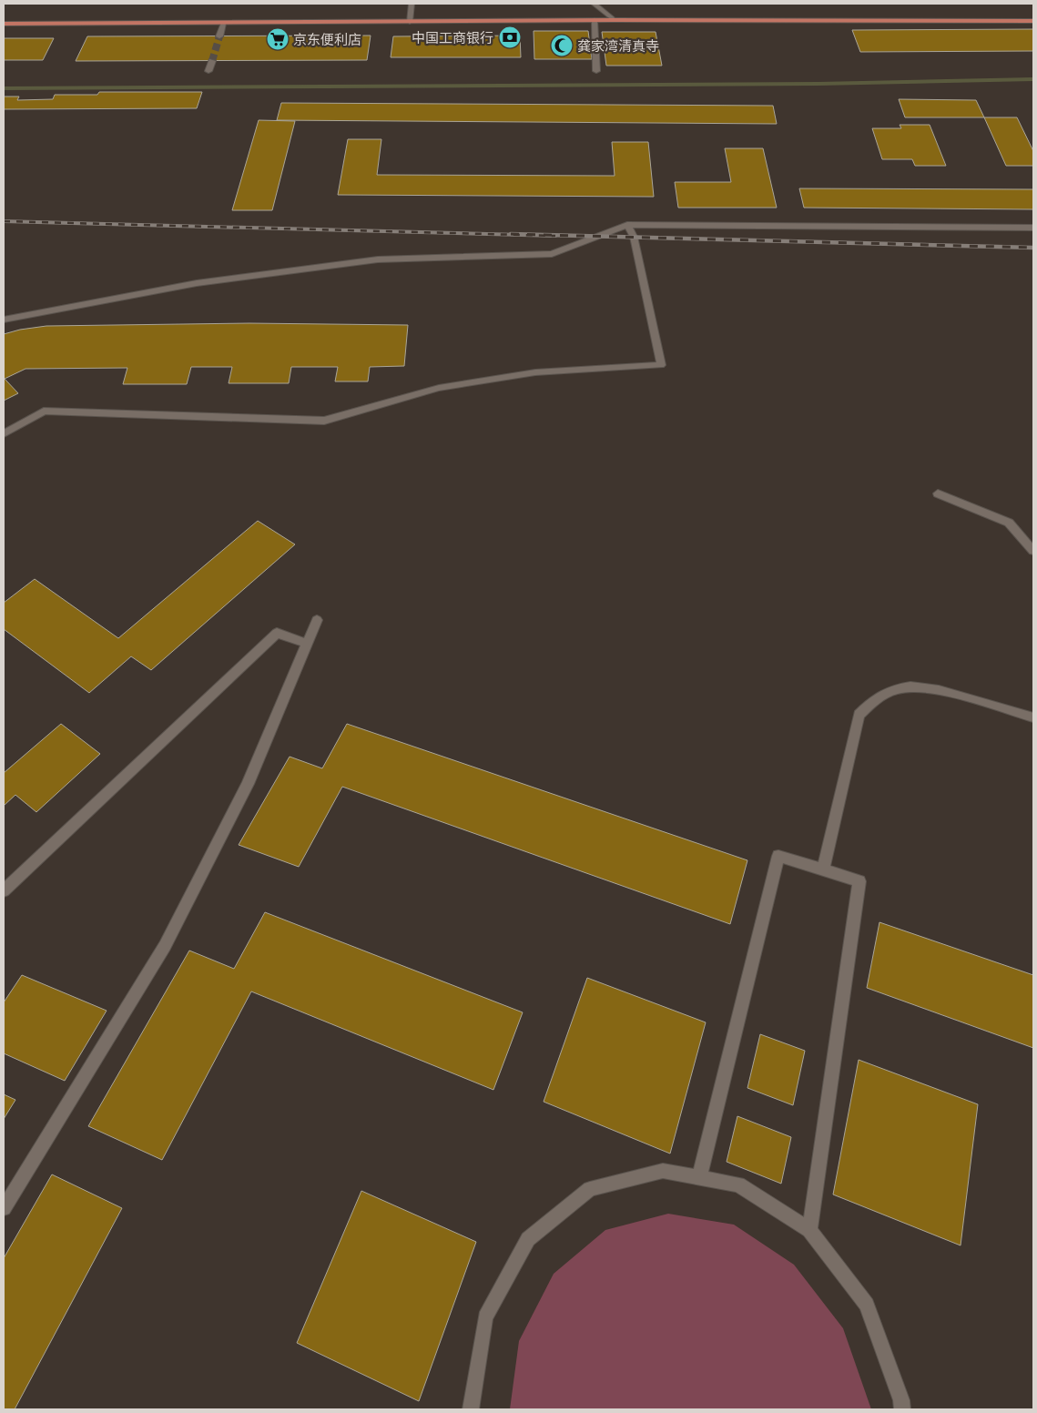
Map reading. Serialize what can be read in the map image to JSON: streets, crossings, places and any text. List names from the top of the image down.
{
  "places": {
    "bank": ["中国工商银行"],
    "supermarket": ["京东便利店"],
    "mosque": ["龚家湾清真寺"]
  }
}
